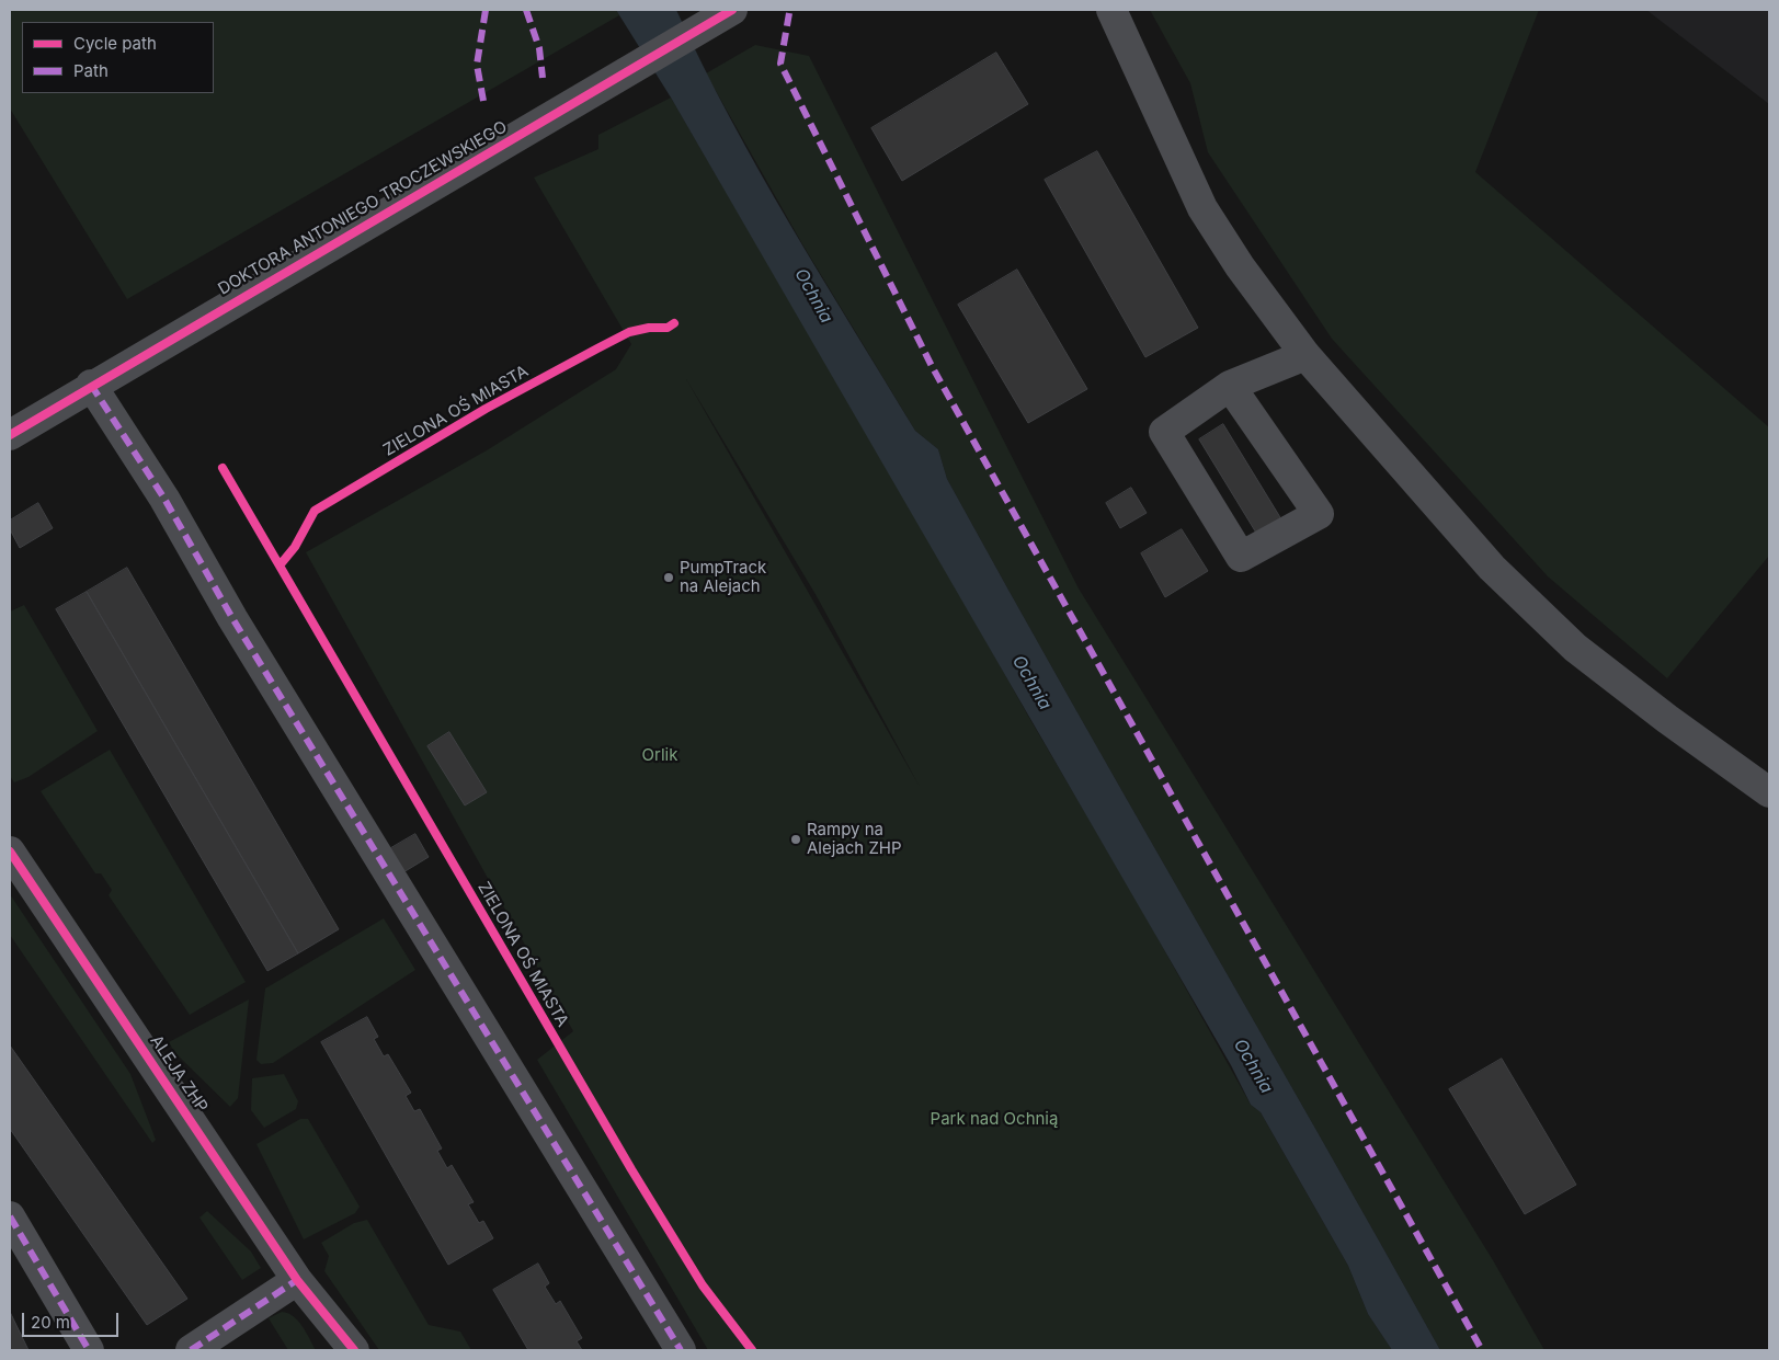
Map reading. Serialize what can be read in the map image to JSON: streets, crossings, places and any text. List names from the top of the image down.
{
  "streets": {
    "street": ["DOKTORA ANTONIEGO TROCZEWSKIEGO", "ALEJA ZHP"],
    "cycle path": ["ZIELONA OŚ MIASTA"]
  },
  "water": ["Ochnia"],
  "parks": ["Orlik", "Park nad Ochnią"],
  "places": ["PumpTrack na Alejach", "Rampy na Alejach ZHP"],
  "legend": ["Cycle path", "Path"],
  "scale_bar": "20 m"
}
